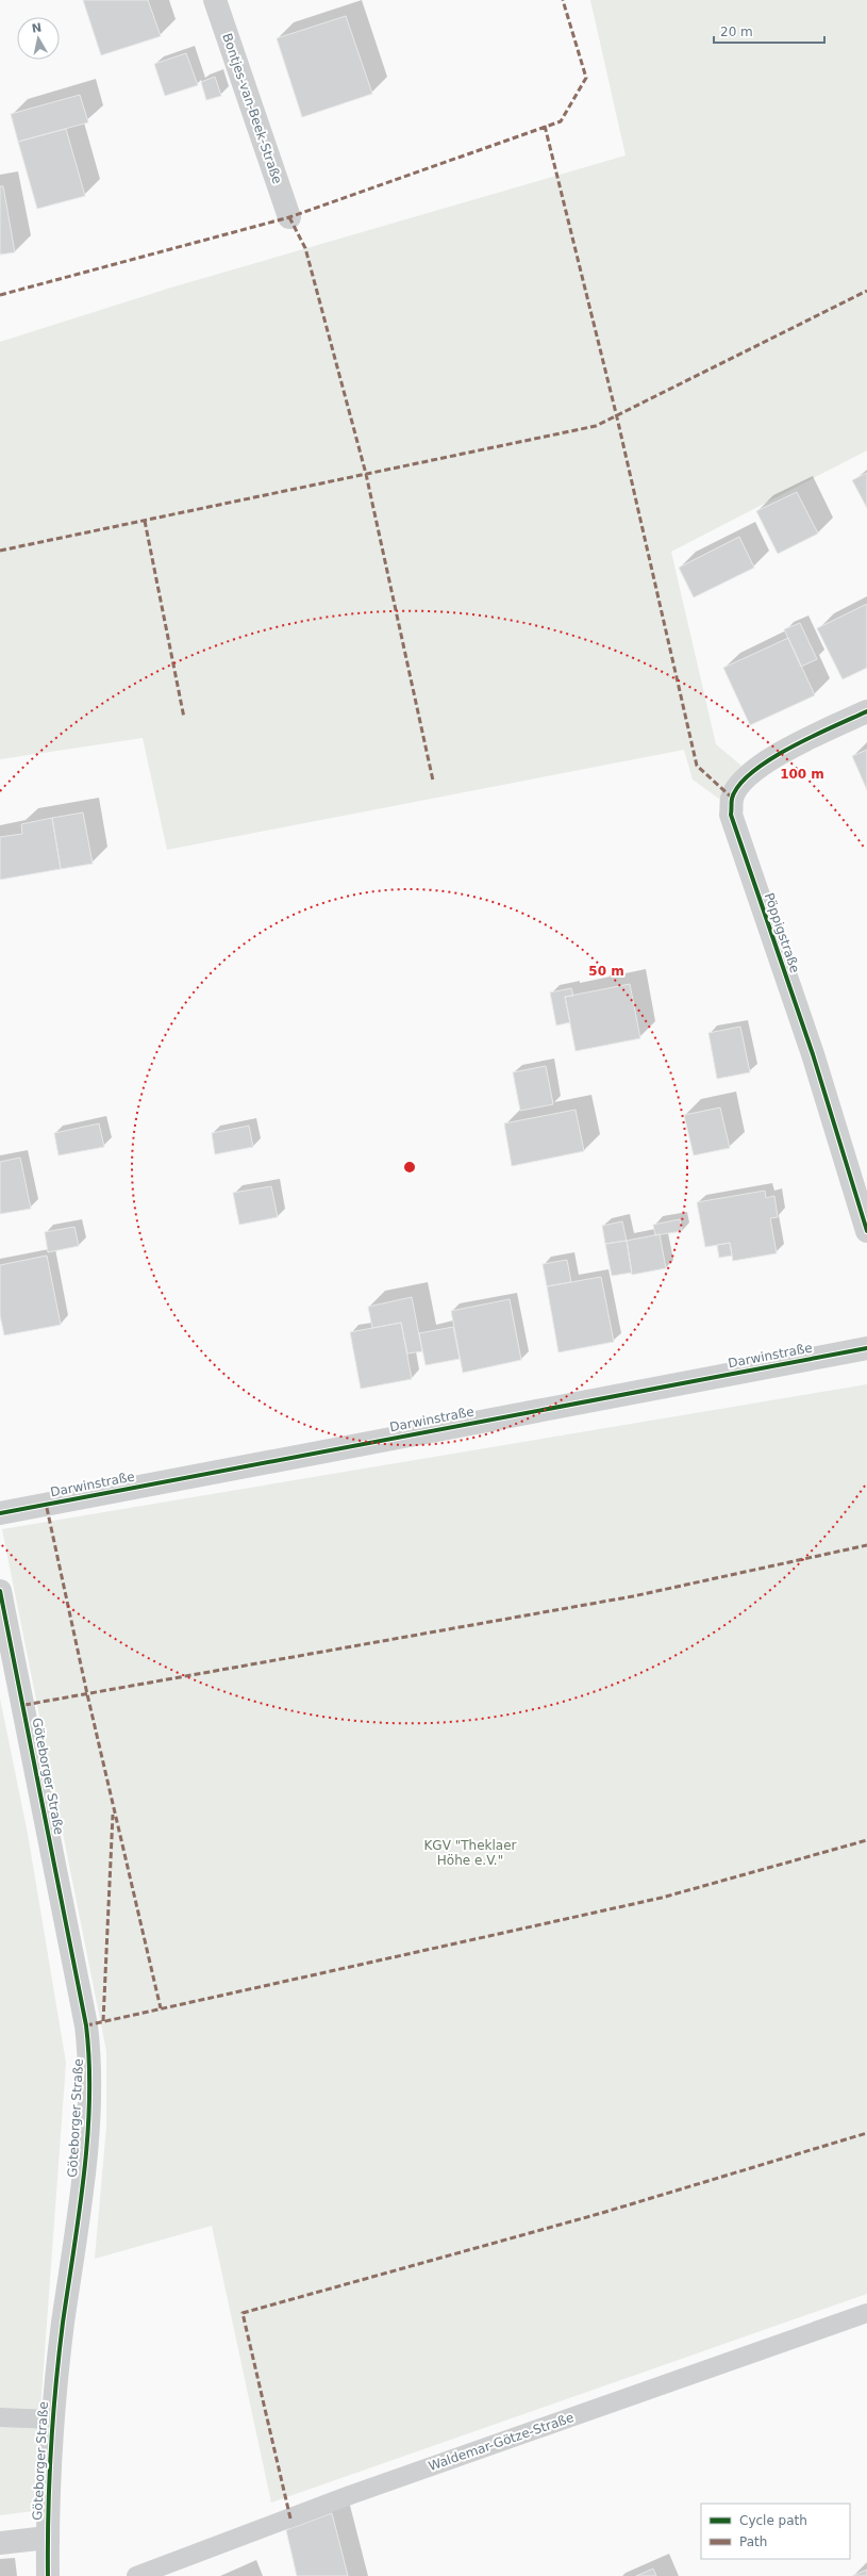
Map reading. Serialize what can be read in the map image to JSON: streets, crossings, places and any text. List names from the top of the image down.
{
  "streets": {
    "street": [
      "Bontjes-van-Beek-Straße",
      "Pöppigstraße",
      "Darwinstraße",
      "Göteborger Straße"
    ],
    "lane": ["Waldemar-Götze-Straße"]
  },
  "parks": ["KGV \"Theklaer Höhe e.V.\""],
  "legend": ["Cycle path", "Path"],
  "scale_bar": "20 m",
  "north": "top",
  "rings": ["100 m", "50 m"]
}
